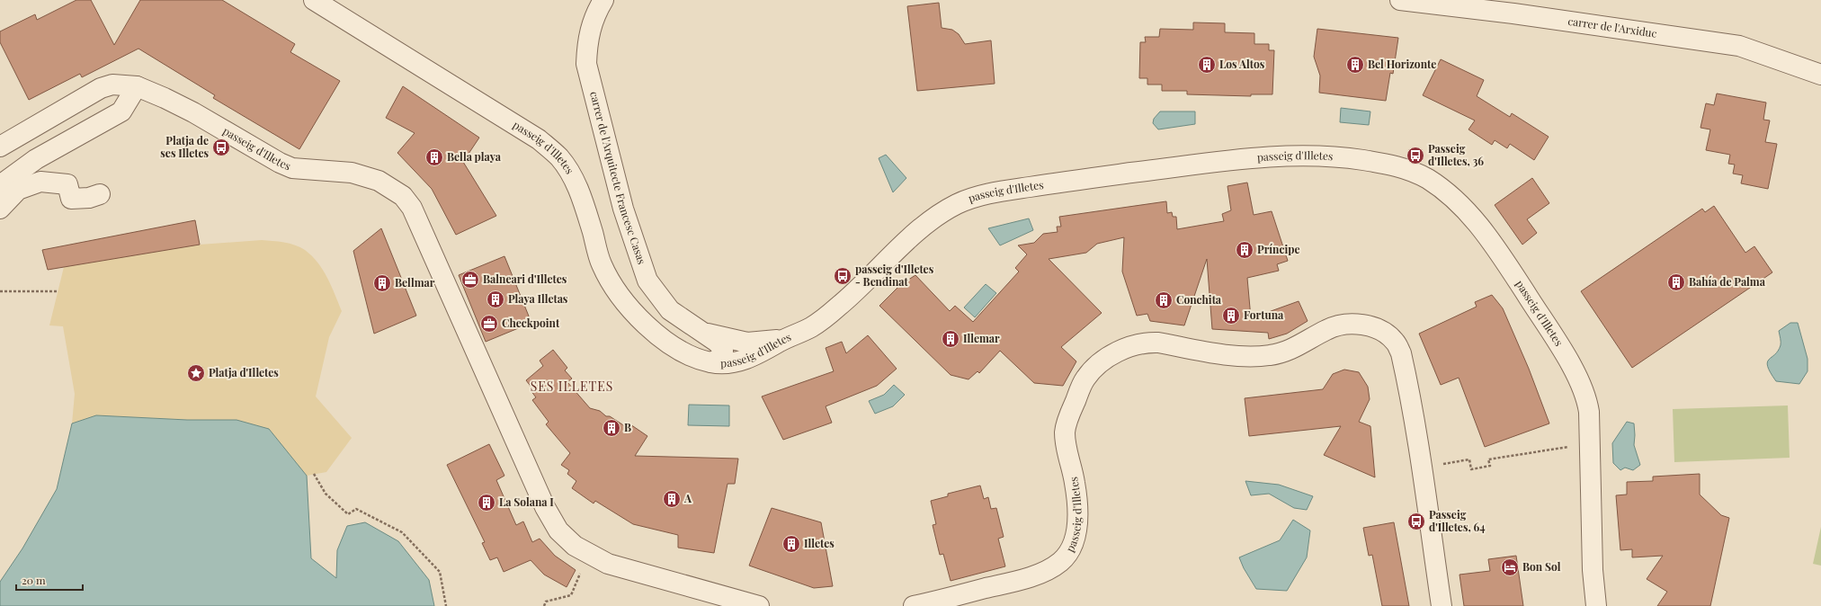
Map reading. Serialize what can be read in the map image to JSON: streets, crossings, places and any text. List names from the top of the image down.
{
  "streets": {
    "street": ["carrer de l'Arxiduc", "passeig d'Illetes", "carrer de l'Arquitecte Francesc Casas"]
  },
  "crossings": [
    ["passeig d'Illetes", "carrer de l'Arquitecte Francesc Casas"]
  ],
  "districts": ["SES ILLETES"],
  "places": {
    "building": [
      "Los Altos",
      "Bel Horizonte",
      "Bella playa",
      "Príncipe",
      "Bahía de Palma",
      "Bellmar",
      "Playa Illetas",
      "Conchita",
      "Fortuna",
      "Illemar",
      "B",
      "A",
      "La Solana I",
      "Illetes"
    ],
    "bus stop": [
      "Platja de ses Illetes",
      "Passeig d'Illetes, 36",
      "passeig d'Illetes - Bendinat",
      "Passeig d'Illetes, 64"
    ],
    "office": ["Balneari d'Illetes", "Checkpoint"],
    "place": ["Platja d'Illetes"],
    "hotel": ["Bon Sol"]
  },
  "scale_bar": "20 m"
}
